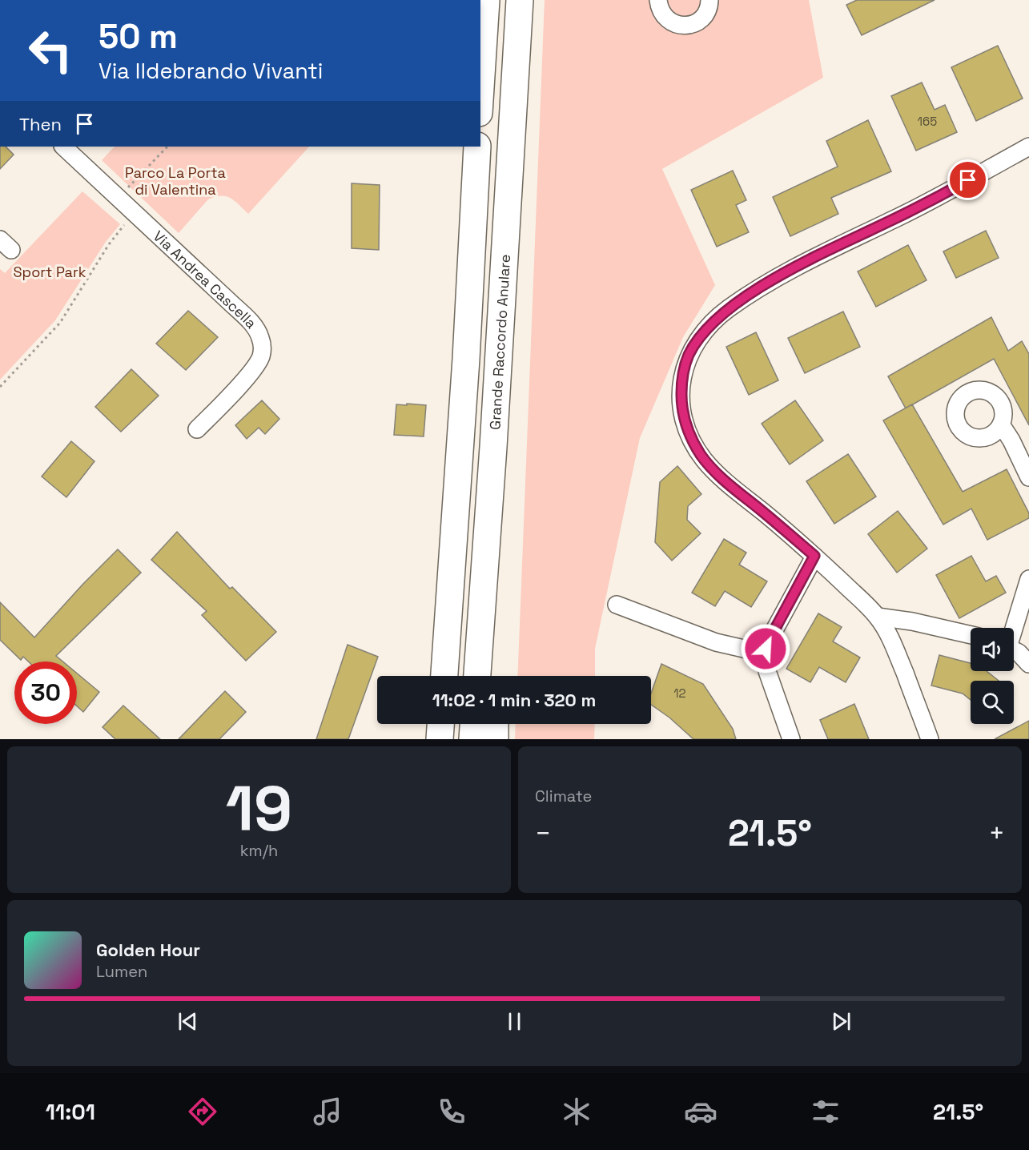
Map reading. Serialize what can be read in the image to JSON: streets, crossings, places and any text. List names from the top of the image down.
{
  "streets": {
    "highway": ["Grande Raccordo Anulare"],
    "street": ["Via Andrea Cascella"]
  },
  "parks": ["Parco La Porta di Valentina", "Sport Park"],
  "house_numbers": ["165", "12"],
  "page": {
    "turn": ["50 m", "Via Ildebrando Vivanti"],
    "then": "Then",
    "limit": "30",
    "trip": "11:02 · 1 min · 320 m",
    "tile": [
      ["19", "km/h"],
      "Climate"
    ],
    "heat": ["−", "21.5°", "+"],
    "song": ["Golden Hour", "Lumen"],
    "tabs": ["11:01", "21.5°"]
  }
}
